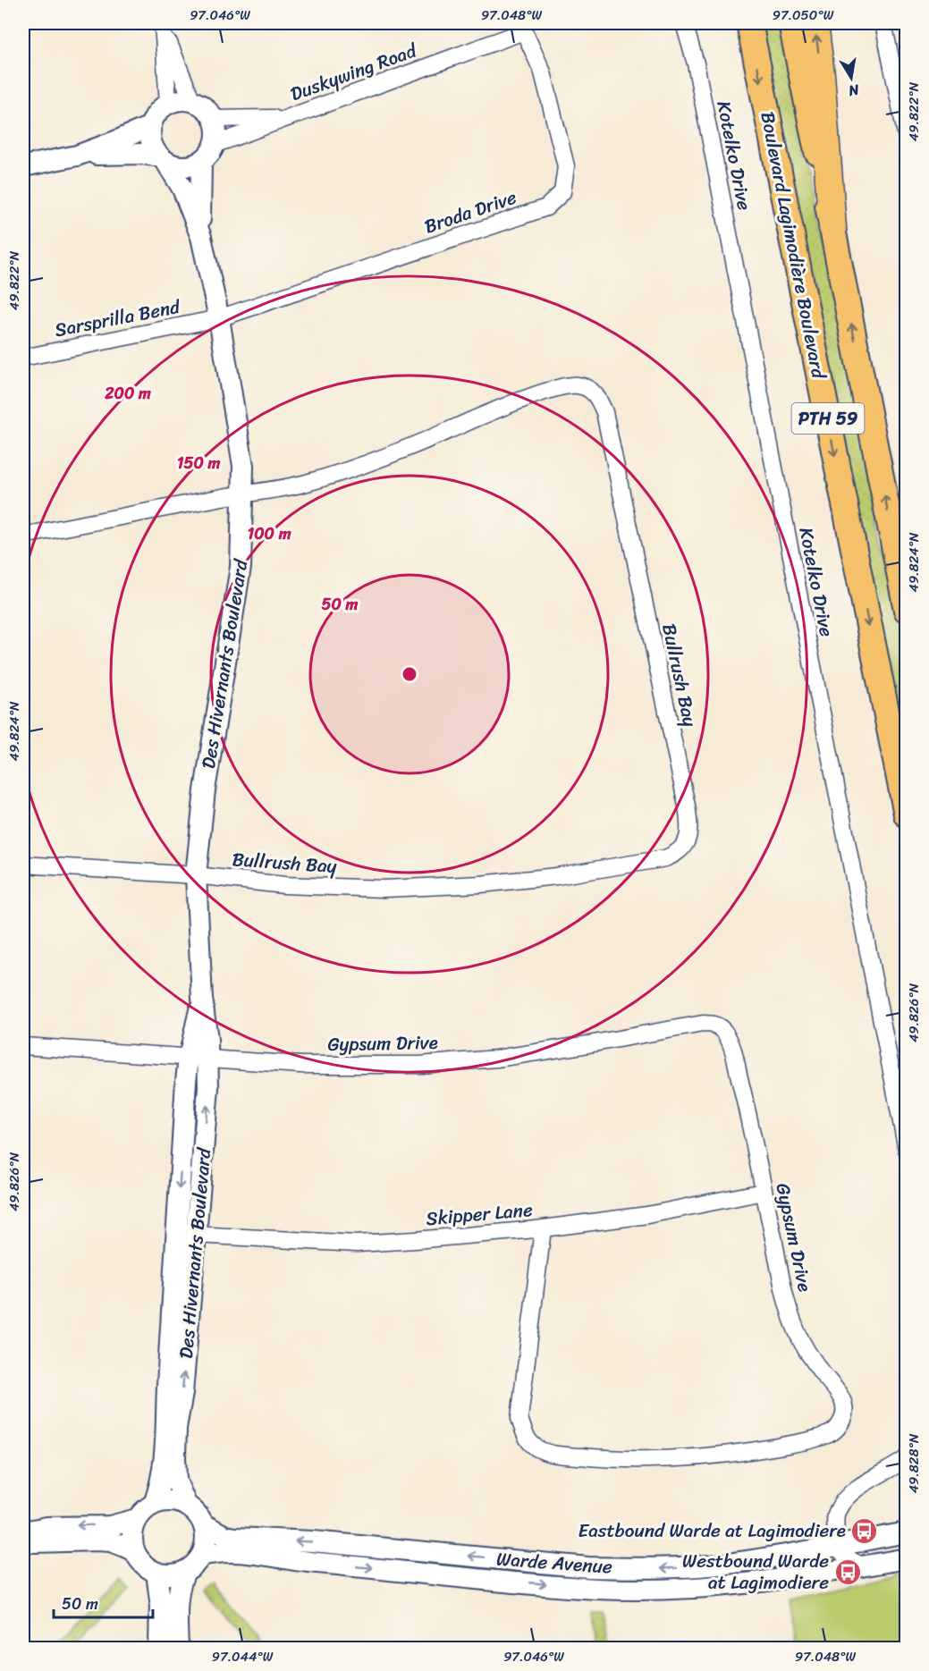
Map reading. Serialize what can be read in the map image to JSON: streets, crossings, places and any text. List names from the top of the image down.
{
  "streets": {
    "main road": ["Boulevard Lagimodière Boulevard", "PTH 59"],
    "street": [
      "Duskywing Road",
      "Kotelko Drive",
      "Broda Drive",
      "Sarsprilla Bend",
      "Des Hivernants Boulevard",
      "Bullrush Bay",
      "Gypsum Drive",
      "Skipper Lane",
      "Warde Avenue"
    ]
  },
  "crossings": [
    ["Duskywing Road", "Broda Drive"],
    ["Duskywing Road", "Des Hivernants Boulevard"],
    ["Broda Drive", "Sarsprilla Bend"],
    ["Broda Drive", "Des Hivernants Boulevard"],
    ["Sarsprilla Bend", "Des Hivernants Boulevard"],
    ["Des Hivernants Boulevard", "Bullrush Bay"],
    ["Des Hivernants Boulevard", "Gypsum Drive"],
    ["Des Hivernants Boulevard", "Skipper Lane"],
    ["Des Hivernants Boulevard", "Warde Avenue"],
    ["Gypsum Drive", "Skipper Lane"]
  ],
  "places": {
    "bus stop": ["Eastbound Warde at Lagimodiere", "Westbound Warde at Lagimodiere"]
  },
  "scale_bar": "50 m",
  "north": "bottom",
  "coordinates": [
    "97.046°W",
    "97.048°W",
    "97.050°W",
    "49.822°N",
    "49.824°N",
    "49.826°N",
    "49.828°N",
    "97.044°W"
  ],
  "rings": [
    "200 m",
    "150 m",
    "100 m",
    "50 m"
  ]
}
